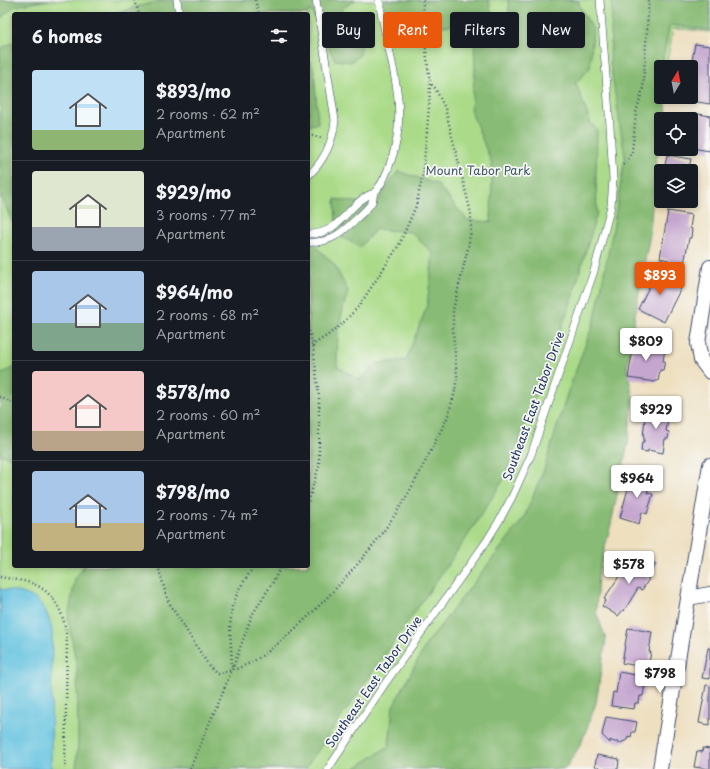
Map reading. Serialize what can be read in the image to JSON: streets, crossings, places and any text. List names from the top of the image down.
{
  "streets": {
    "lane": ["Southeast East Tabor Drive"]
  },
  "parks": ["Mount Tabor Park"],
  "north": "top",
  "page": {
    "chip": [
      "Buy",
      "Rent",
      "Filters",
      "New"
    ],
    "heading": "6 homes",
    "list": [
      {
        "name": "$893/mo",
        "note": "2 rooms · 62 m² · Apartment"
      },
      {
        "name": "$929/mo",
        "note": "3 rooms · 77 m² · Apartment"
      },
      {
        "name": "$964/mo",
        "note": "2 rooms · 68 m² · Apartment"
      },
      {
        "name": "$578/mo",
        "note": "2 rooms · 60 m² · Apartment"
      },
      {
        "name": "$798/mo",
        "note": "2 rooms · 74 m² · Apartment"
      }
    ],
    "price": [
      "$893",
      "$809",
      "$929",
      "$964",
      "$578",
      "$798"
    ]
  }
}
